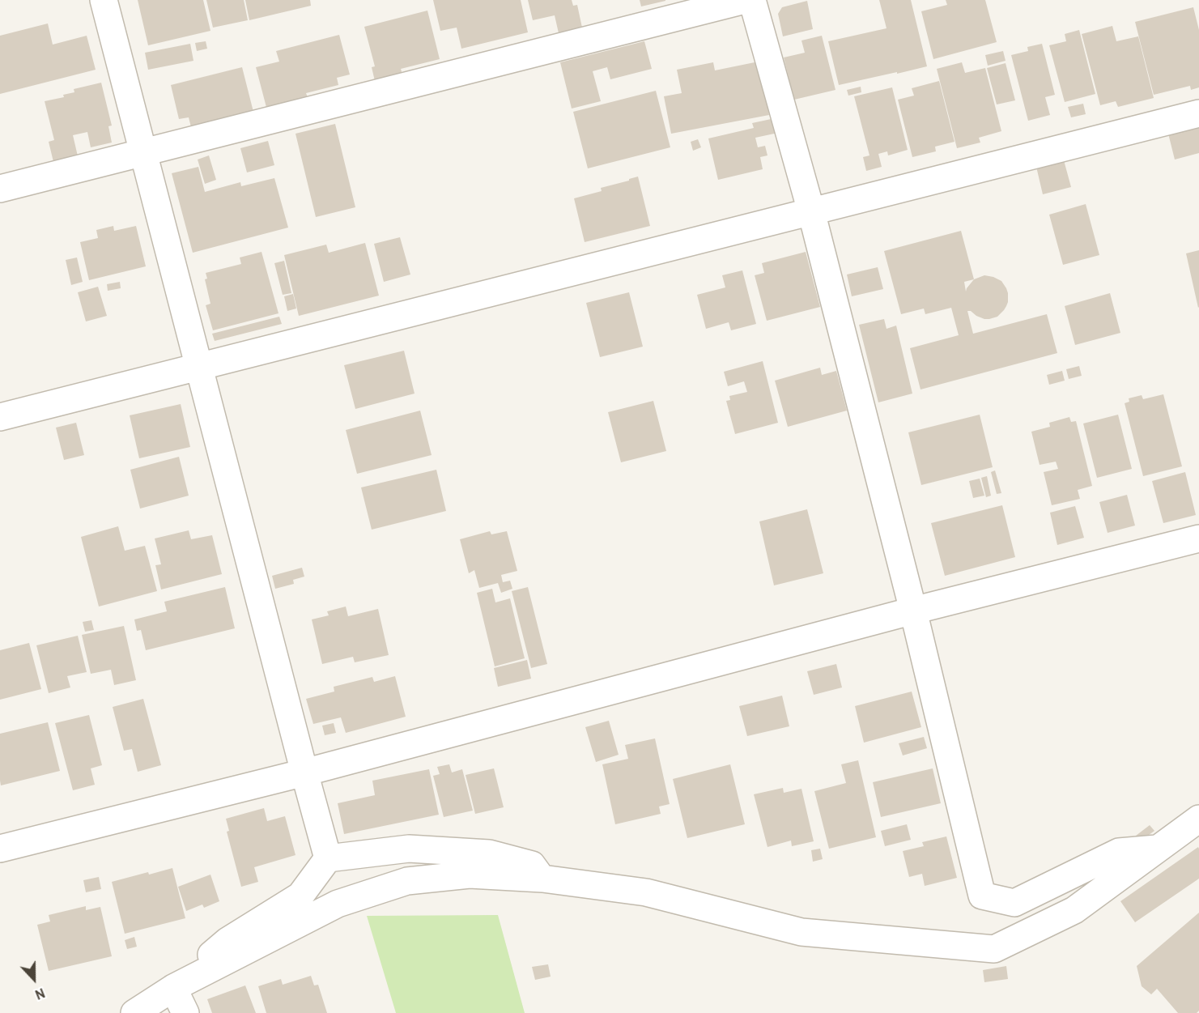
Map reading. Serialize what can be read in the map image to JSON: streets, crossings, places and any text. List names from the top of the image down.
{
  "north": "bottom"
}
